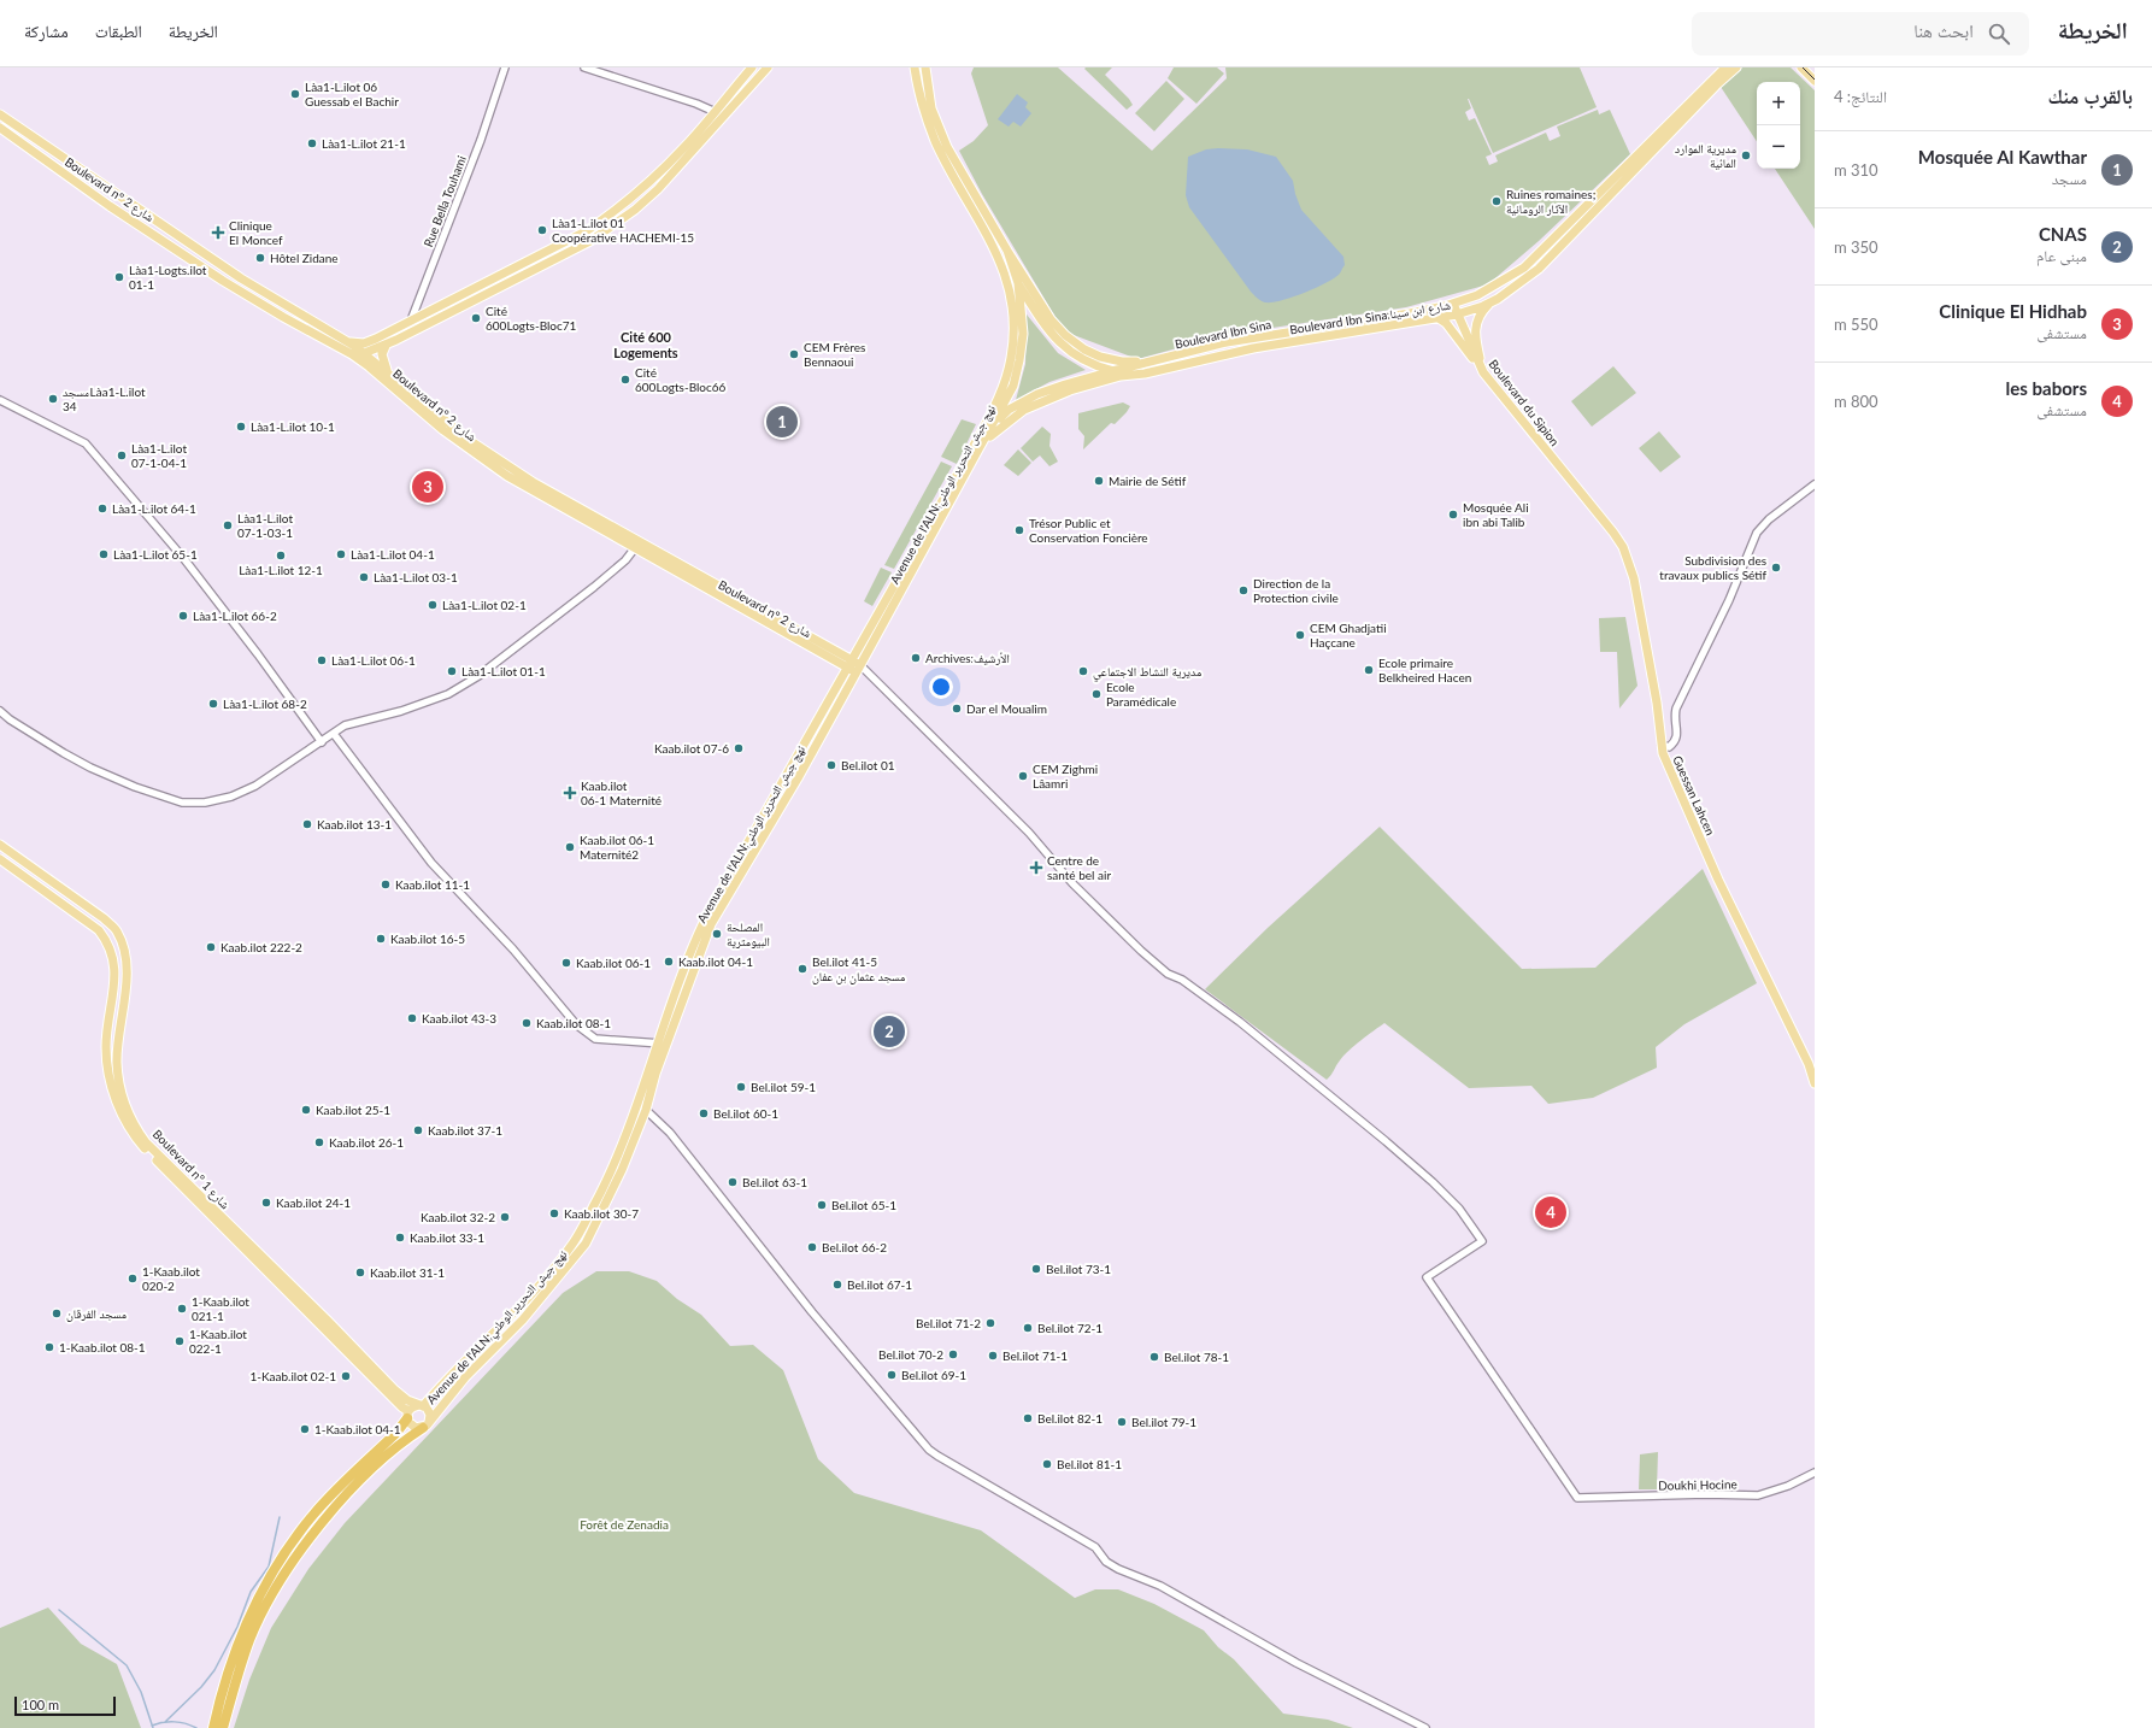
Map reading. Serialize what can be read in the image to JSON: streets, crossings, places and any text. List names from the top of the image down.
{
  "streets": {
    "main road": [
      "Boulevard n° شارع 2",
      "Boulevard Ibn Sina:شارع ابن سينا",
      "Boulevard Ibn Sina",
      "Boulevard du Sipion",
      "Avenue de l'ALN;نهج جيش التحرير الوطني",
      "Guessan Lahcen",
      "Boulevard n° شارع 1"
    ],
    "street": ["Rue Bella Touhami", "Doukhi Hocine"]
  },
  "crossings": [
    ["Boulevard n° شارع 2", "Avenue de l'ALN;نهج جيش التحرير الوطني"],
    ["Boulevard n° شارع 2", "Doukhi Hocine"],
    ["Boulevard Ibn Sina:شارع ابن سينا", "Boulevard Ibn Sina"],
    ["Boulevard Ibn Sina:شارع ابن سينا", "Boulevard du Sipion"],
    ["Boulevard Ibn Sina", "Boulevard du Sipion"],
    ["Boulevard Ibn Sina", "Avenue de l'ALN;نهج جيش التحرير الوطني"],
    ["Boulevard du Sipion", "Guessan Lahcen"],
    ["Avenue de l'ALN;نهج جيش التحرير الوطني", "Boulevard n° شارع 1"]
  ],
  "districts": ["Cité 600 Logements"],
  "parks": ["Forêt de Zenadia"],
  "places": {
    "other": [
      "Làa1-L.ilot 06 Guessab el Bachir",
      "Làa1-L.ilot 21-1",
      "مديرية الموارد المائية",
      "Ruines romaines; الآثار الرومانية",
      "Làa1-L.ilot 01 Coopérative HACHEMI-15",
      "Hôtel Zidane",
      "Làa1-Logts.ilot 01-1",
      "Cité 600Logts-Bloc71",
      "CEM Frères Bennaoui",
      "Cité 600Logts-Bloc66",
      "مسجدLàa1-L.ilot 34",
      "Làa1-L.ilot 10-1",
      "Làa1-L.ilot 07-1-04-1",
      "Mairie de Sétif",
      "Làa1-L.ilot 64-1",
      "Mosquée Ali ibn abi Talib",
      "Làa1-L.ilot 07-1-03-1",
      "Trésor Public et Conservation Foncière",
      "Làa1-L.ilot 65-1",
      "Làa1-L.ilot 04-1",
      "Làa1-L.ilot 12-1",
      "Subdivision des travaux publics Sétif",
      "Làa1-L.ilot 03-1",
      "Direction de la Protection civile",
      "Làa1-L.ilot 02-1",
      "Làa1-L.ilot 66-2",
      "CEM Ghadjatii Haçcane",
      "Archives:الأرشيف",
      "Làa1-L.ilot 06-1",
      "Ecole primaire Belkheired Hacen",
      "Làa1-L.ilot 01-1",
      "مديرية النشاط الاجتماعي",
      "Ecole Paramédicale",
      "Làa1-L.ilot 68-2",
      "Dar el Moualim",
      "Kaab.ilot 07-6",
      "Bel.ilot 01",
      "CEM Zighmi Lâamri",
      "Kaab.ilot 13-1",
      "Kaab.ilot 06-1 Maternité2",
      "Kaab.ilot 11-1",
      "المصلحة البيومترية",
      "Kaab.ilot 16-5",
      "Kaab.ilot 222-2",
      "Kaab.ilot 04-1",
      "Kaab.ilot 06-1",
      "Bel.ilot 41-5 مسجد عثمان بن عفان",
      "Kaab.ilot 43-3",
      "Kaab.ilot 08-1",
      "Bel.ilot 59-1",
      "Kaab.ilot 25-1",
      "Bel.ilot 60-1",
      "Kaab.ilot 37-1",
      "Kaab.ilot 26-1",
      "Bel.ilot 63-1",
      "Kaab.ilot 24-1",
      "Bel.ilot 65-1",
      "Kaab.ilot 30-7",
      "Kaab.ilot 32-2",
      "Kaab.ilot 33-1",
      "Bel.ilot 66-2",
      "Bel.ilot 73-1",
      "Kaab.ilot 31-1",
      "1-Kaab.ilot 020-2",
      "Bel.ilot 67-1",
      "1-Kaab.ilot 021-1",
      "مسجد الفرقان",
      "Bel.ilot 71-2",
      "Bel.ilot 72-1",
      "1-Kaab.ilot 022-1",
      "1-Kaab.ilot 08-1",
      "Bel.ilot 70-2",
      "Bel.ilot 71-1",
      "Bel.ilot 78-1",
      "Bel.ilot 69-1",
      "1-Kaab.ilot 02-1",
      "Bel.ilot 82-1",
      "Bel.ilot 79-1",
      "1-Kaab.ilot 04-1",
      "Bel.ilot 81-1"
    ],
    "health": ["Clinique El Moncef", "Kaab.ilot 06-1 Maternité", "Centre de santé bel air"]
  },
  "scale_bar": "100 m",
  "page": {
    "header": "الخريطة",
    "search": "ابحث هنا",
    "nav": ["الخريطة", "الطبقات", "مشاركة"],
    "heading": ["بالقرب منك", "النتائج: 4"],
    "map_buttons": ["+", "−"],
    "list": [
      {
        "mark": "1",
        "name": "Mosquée Al Kawthar",
        "note": "مسجد",
        "value": "310 m"
      },
      {
        "mark": "2",
        "name": "CNAS",
        "note": "مبنى عام",
        "value": "350 m"
      },
      {
        "mark": "3",
        "name": "Clinique El Hidhab",
        "note": "مستشفى",
        "value": "550 m"
      },
      {
        "mark": "4",
        "name": "les babors",
        "note": "مستشفى",
        "value": "800 m"
      }
    ],
    "pins": [
      "1",
      "3",
      "2",
      "4"
    ],
    "scale": "100 m"
  }
}
